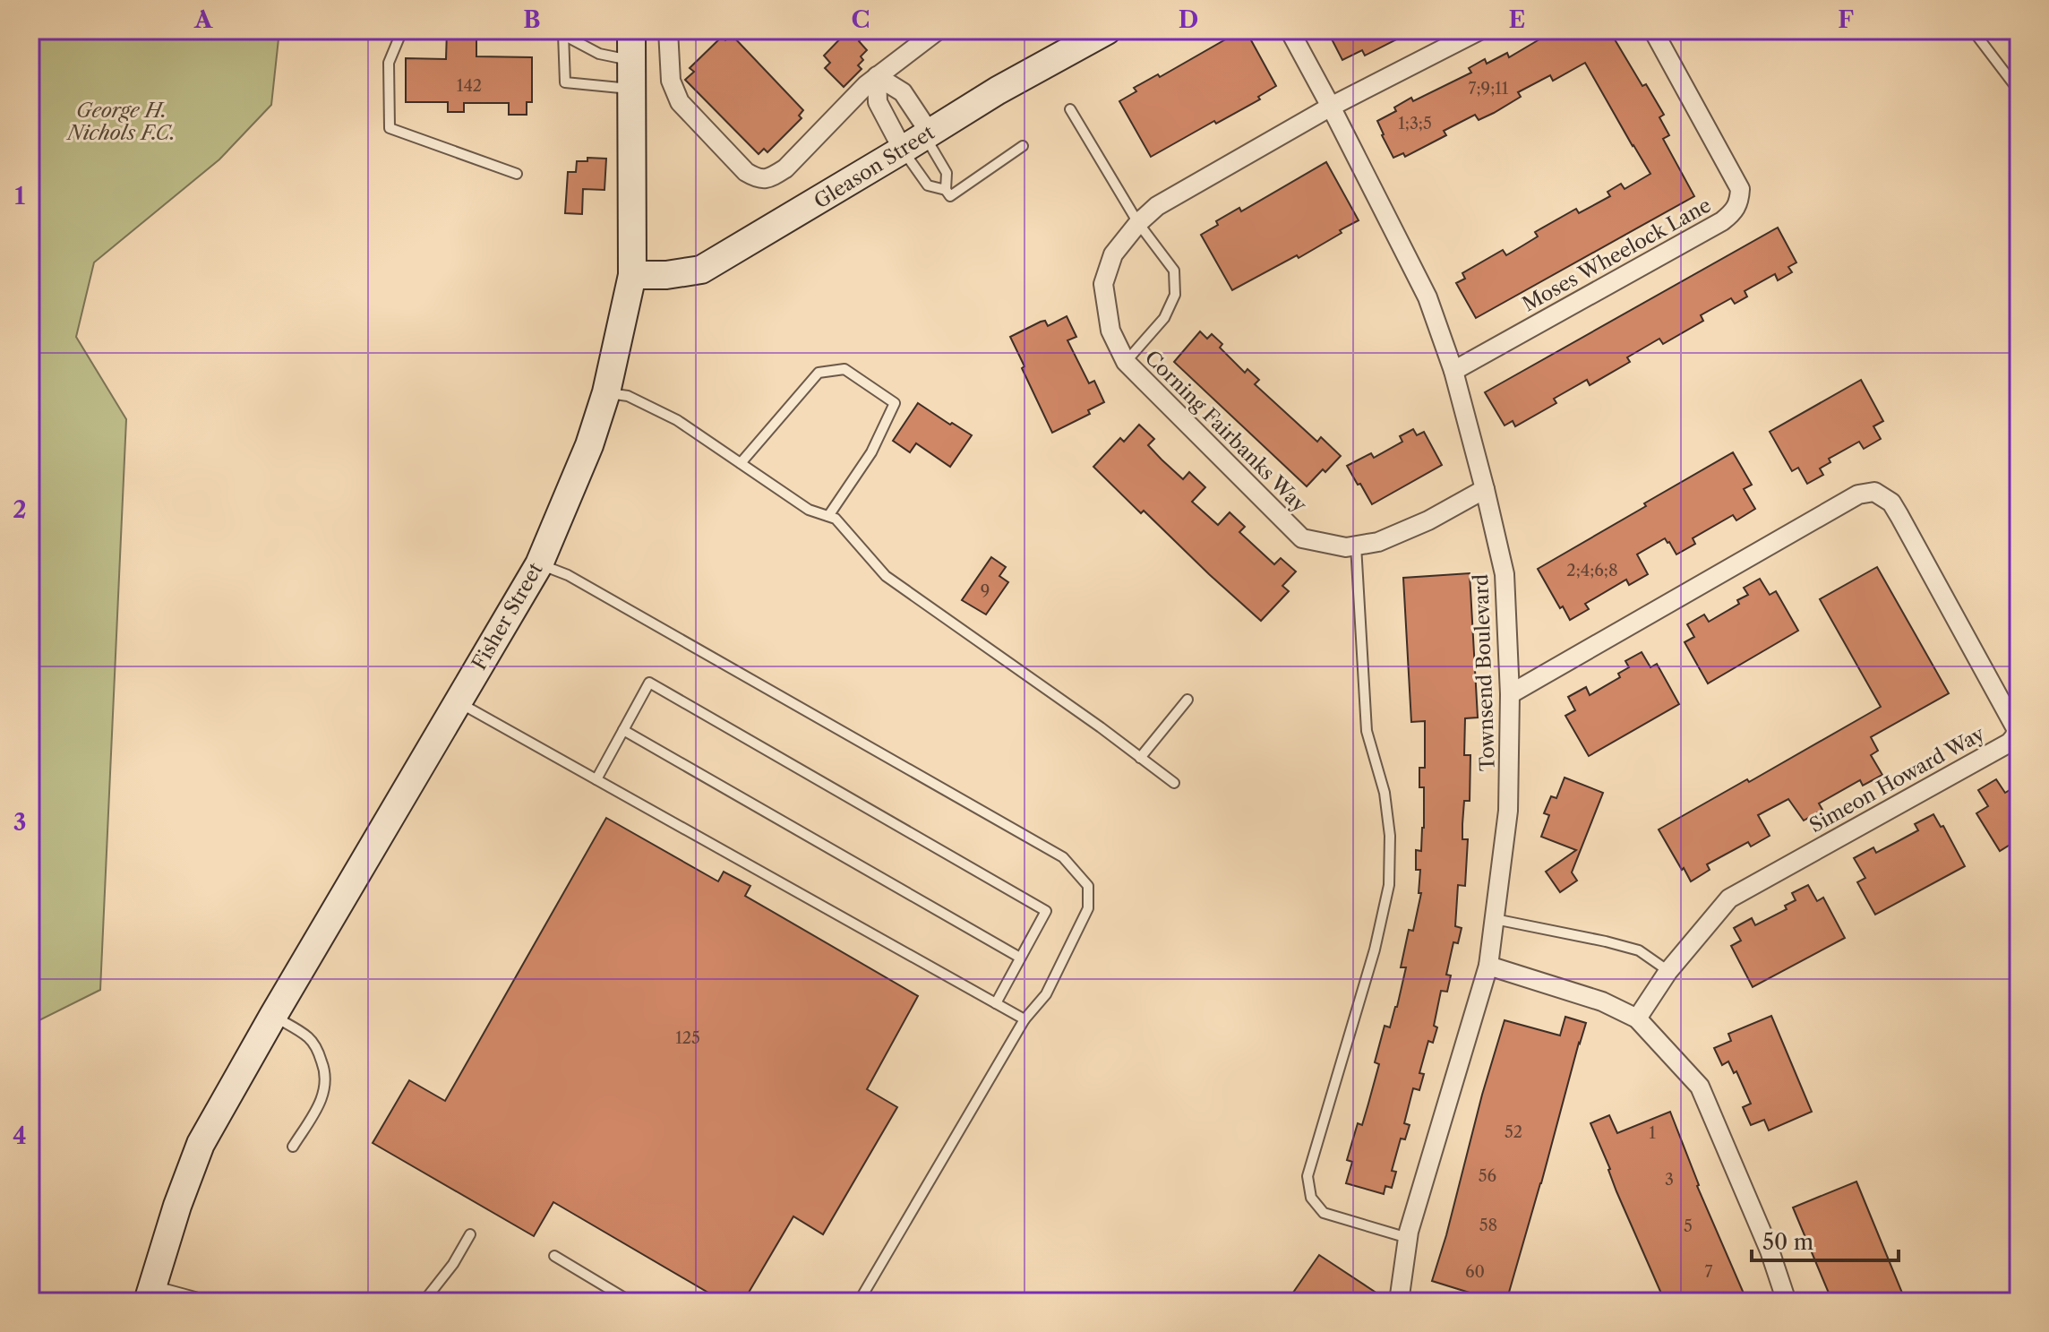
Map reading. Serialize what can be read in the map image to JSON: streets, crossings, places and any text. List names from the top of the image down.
{
  "streets": {
    "street": [
      "Gleason Street",
      "Moses Wheelock Lane",
      "Corning Fairbanks Way",
      "Fisher Street",
      "Townsend Boulevard",
      "Simeon Howard Way"
    ]
  },
  "crossings": [
    ["Gleason Street", "Fisher Street"],
    ["Moses Wheelock Lane", "Townsend Boulevard"],
    ["Corning Fairbanks Way", "Townsend Boulevard"],
    ["Townsend Boulevard", "Simeon Howard Way"]
  ],
  "parks": ["George H. Nichols F.C."],
  "house_numbers": [
    "142",
    "7;9;11",
    "1;3;5",
    "2;4;6;8",
    "9",
    "125",
    "52",
    "1",
    "56",
    "3",
    "58",
    "5",
    "60",
    "7"
  ],
  "scale_bar": "50 m",
  "grid": {
    "columns": [
      "A",
      "B",
      "C",
      "D",
      "E",
      "F"
    ],
    "rows": [
      "1",
      "2",
      "3",
      "4"
    ]
  }
}
